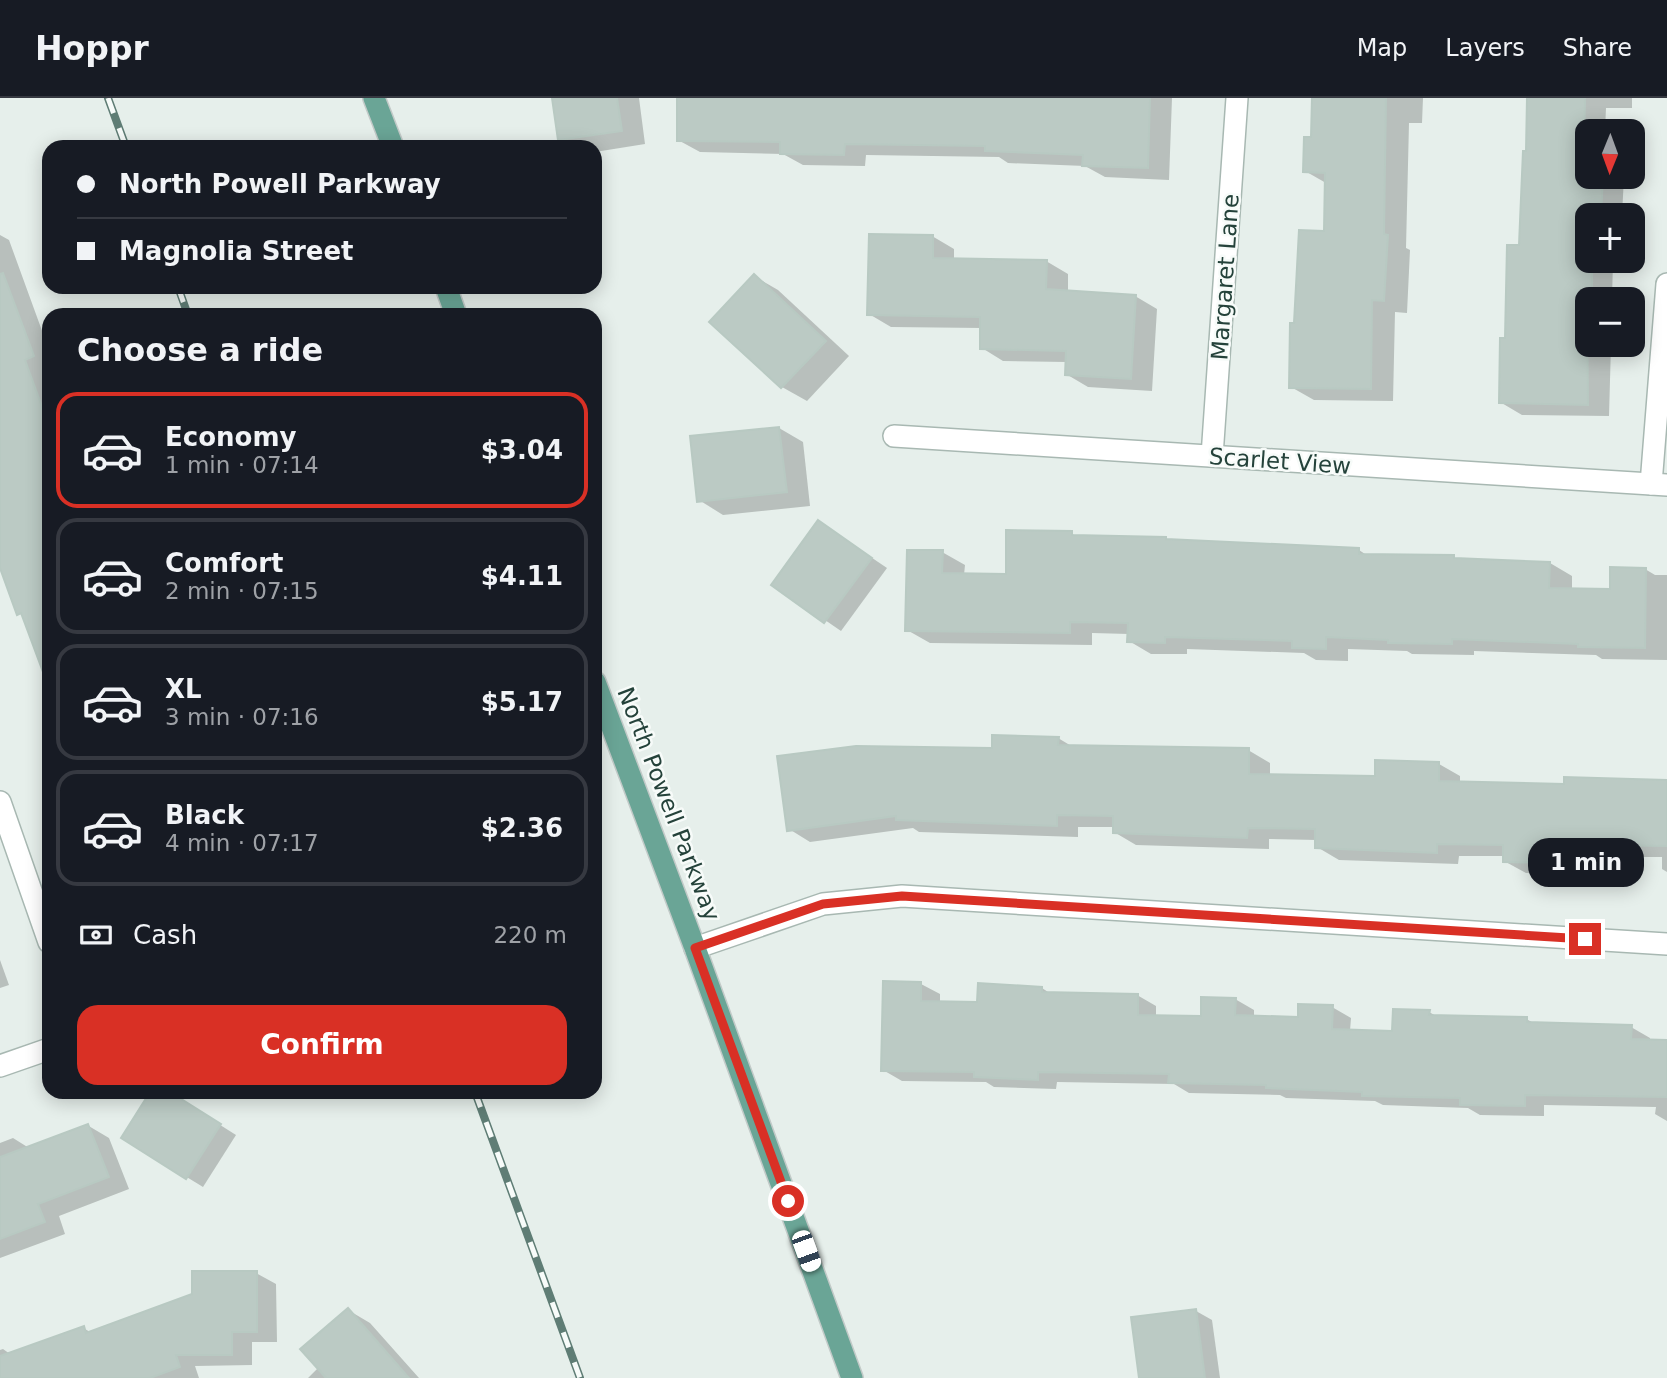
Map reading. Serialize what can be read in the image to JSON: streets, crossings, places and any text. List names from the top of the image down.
{
  "streets": {
    "main road": ["North Powell Parkway"],
    "street": ["Margaret Lane", "Scarlet View"]
  },
  "crossings": [
    ["Margaret Lane", "Scarlet View"]
  ],
  "north": "bottom",
  "page": {
    "header": "Hoppr",
    "nav": ["Map", "Layers", "Share"],
    "map_buttons": ["+", "−"],
    "banner": ["North Powell Parkway", "Magnolia Street"],
    "heading": "Choose a ride",
    "list": [
      {
        "name": "Economy",
        "note": "1 min · 07:14",
        "value": "$3.04"
      },
      {
        "name": "Comfort",
        "note": "2 min · 07:15",
        "value": "$4.11"
      },
      {
        "name": "XL",
        "note": "3 min · 07:16",
        "value": "$5.17"
      },
      {
        "name": "Black",
        "note": "4 min · 07:17",
        "value": "$2.36"
      }
    ],
    "bubble": "1 min",
    "pay": ["Cash", "220 m"],
    "buttons": "Confirm"
  }
}
